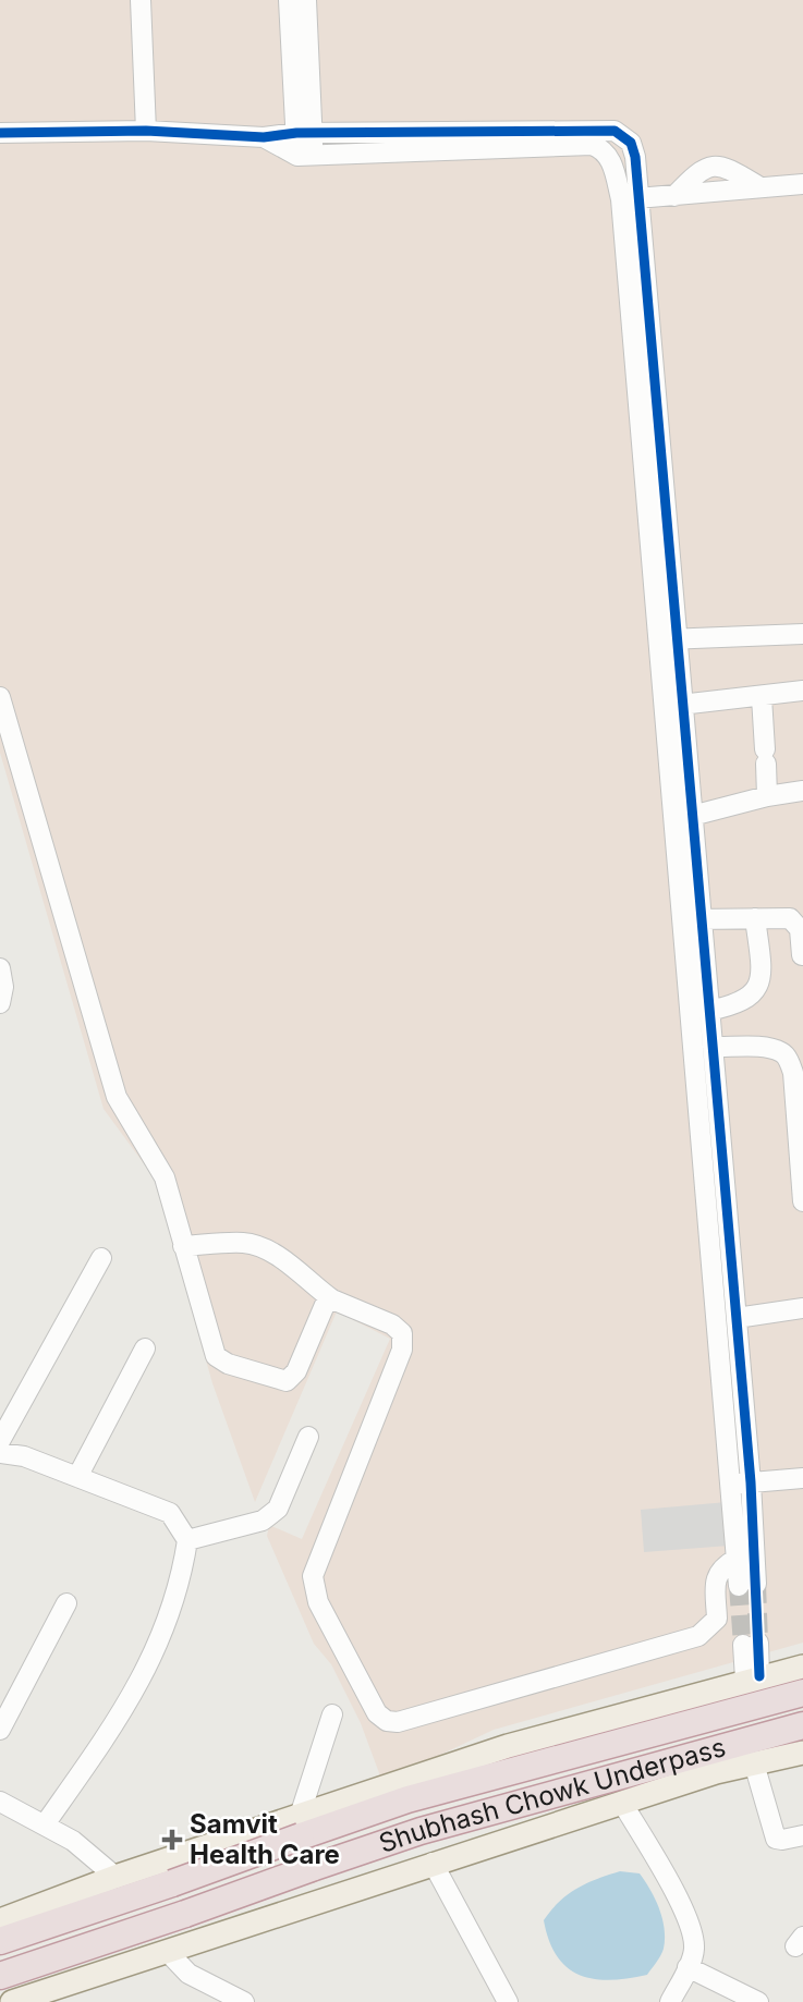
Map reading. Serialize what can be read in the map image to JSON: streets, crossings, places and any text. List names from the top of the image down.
{
  "streets": {
    "highway": ["Shubhash Chowk Underpass"]
  },
  "places": {
    "health": ["Samvit Health Care"]
  }
}
